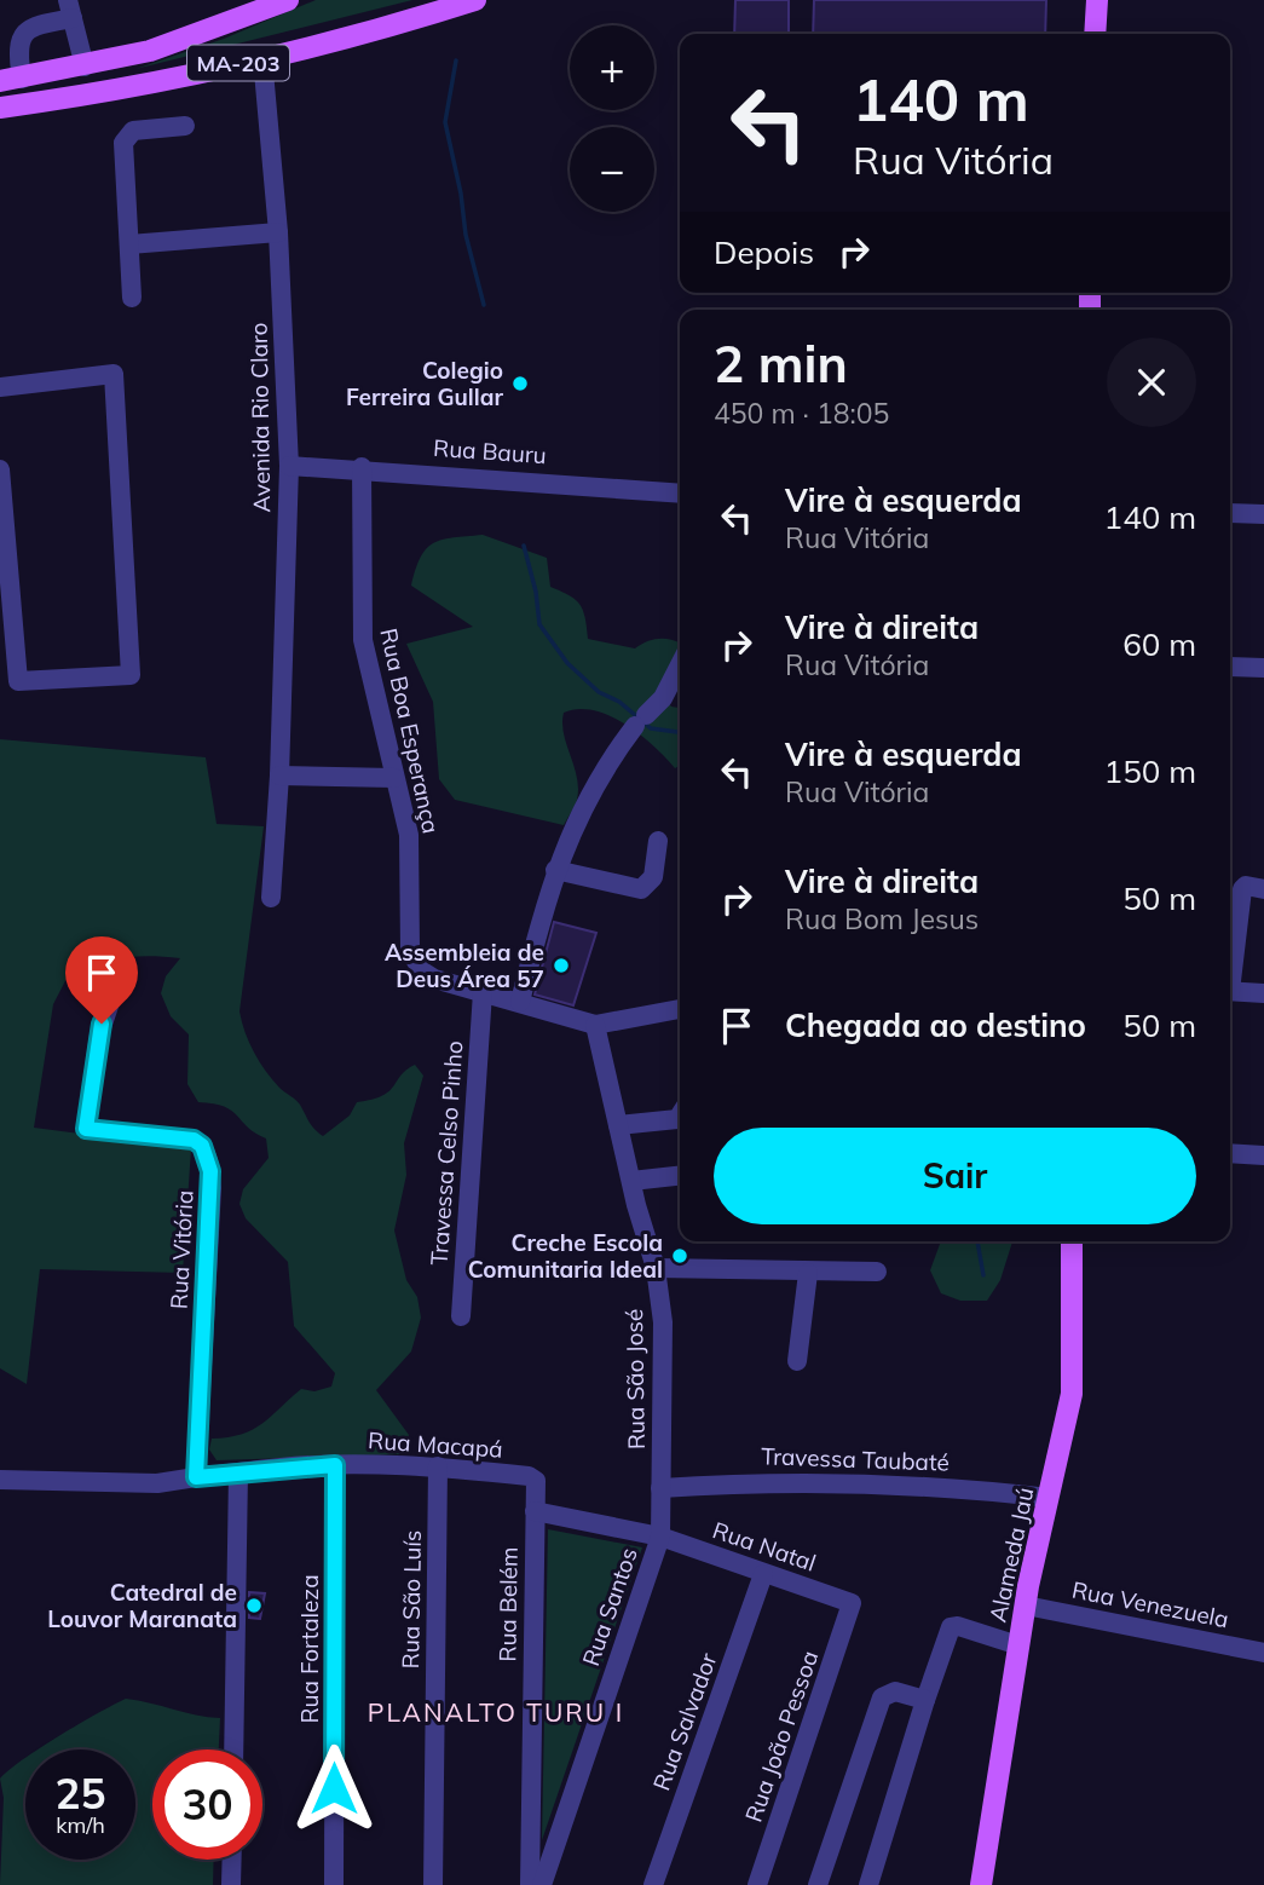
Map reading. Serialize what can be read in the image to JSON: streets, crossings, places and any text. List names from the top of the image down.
{
  "streets": {
    "main road": ["MA-203", "Alameda Jaú"],
    "street": [
      "Avenida Rio Claro",
      "Rua Bauru",
      "Rua Boa Esperança",
      "Travessa Celso Pinho",
      "Rua Vitória",
      "Rua São José",
      "Rua Macapá",
      "Travessa Taubaté",
      "Rua Natal",
      "Rua São Luís",
      "Rua Belém",
      "Rua Venezuela",
      "Rua Santos",
      "Rua Fortaleza",
      "Rua Salvador",
      "Rua João Pessoa"
    ]
  },
  "crossings": [
    ["MA-203", "Avenida Rio Claro"],
    ["Avenida Rio Claro", "Rua Bauru"],
    ["Rua Bauru", "Rua Boa Esperança"],
    ["Rua Boa Esperança", "Travessa Celso Pinho"],
    ["Rua Boa Esperança", "Rua São José"],
    ["Rua São José", "Travessa Taubaté"],
    ["Rua São José", "Rua Natal"],
    ["Rua São José", "Rua Santos"],
    ["Rua Macapá", "Rua São Luís"],
    ["Rua Macapá", "Rua Belém"],
    ["Rua Macapá", "Rua Fortaleza"],
    ["Travessa Taubaté", "Alameda Jaú"],
    ["Rua Natal", "Rua Santos"],
    ["Rua Natal", "Rua Salvador"],
    ["Rua Natal", "Rua João Pessoa"],
    ["Alameda Jaú", "Rua Venezuela"]
  ],
  "districts": ["PLANALTO TURU I"],
  "places": [
    "Colegio Ferreira Gullar",
    "Assembleia de Deus Área 57",
    "Creche Escola Comunitaria Ideal",
    "Catedral de Louvor Maranata"
  ],
  "page": {
    "map_buttons": ["+", "−"],
    "turn": ["140 m", "Rua Vitória"],
    "then": "Depois",
    "heading": ["2 min", "450 m · 18:05"],
    "list": [
      {
        "name": "Vire à esquerda",
        "note": "Rua Vitória",
        "value": "140 m"
      },
      {
        "name": "Vire à direita",
        "note": "Rua Vitória",
        "value": "60 m"
      },
      {
        "name": "Vire à esquerda",
        "note": "Rua Vitória",
        "value": "150 m"
      },
      {
        "name": "Vire à direita",
        "note": "Rua Bom Jesus",
        "value": "50 m"
      },
      {
        "name": "Chegada ao destino",
        "value": "50 m"
      }
    ],
    "buttons": "Sair",
    "speed": "25 km/h",
    "limit": "30"
  }
}
